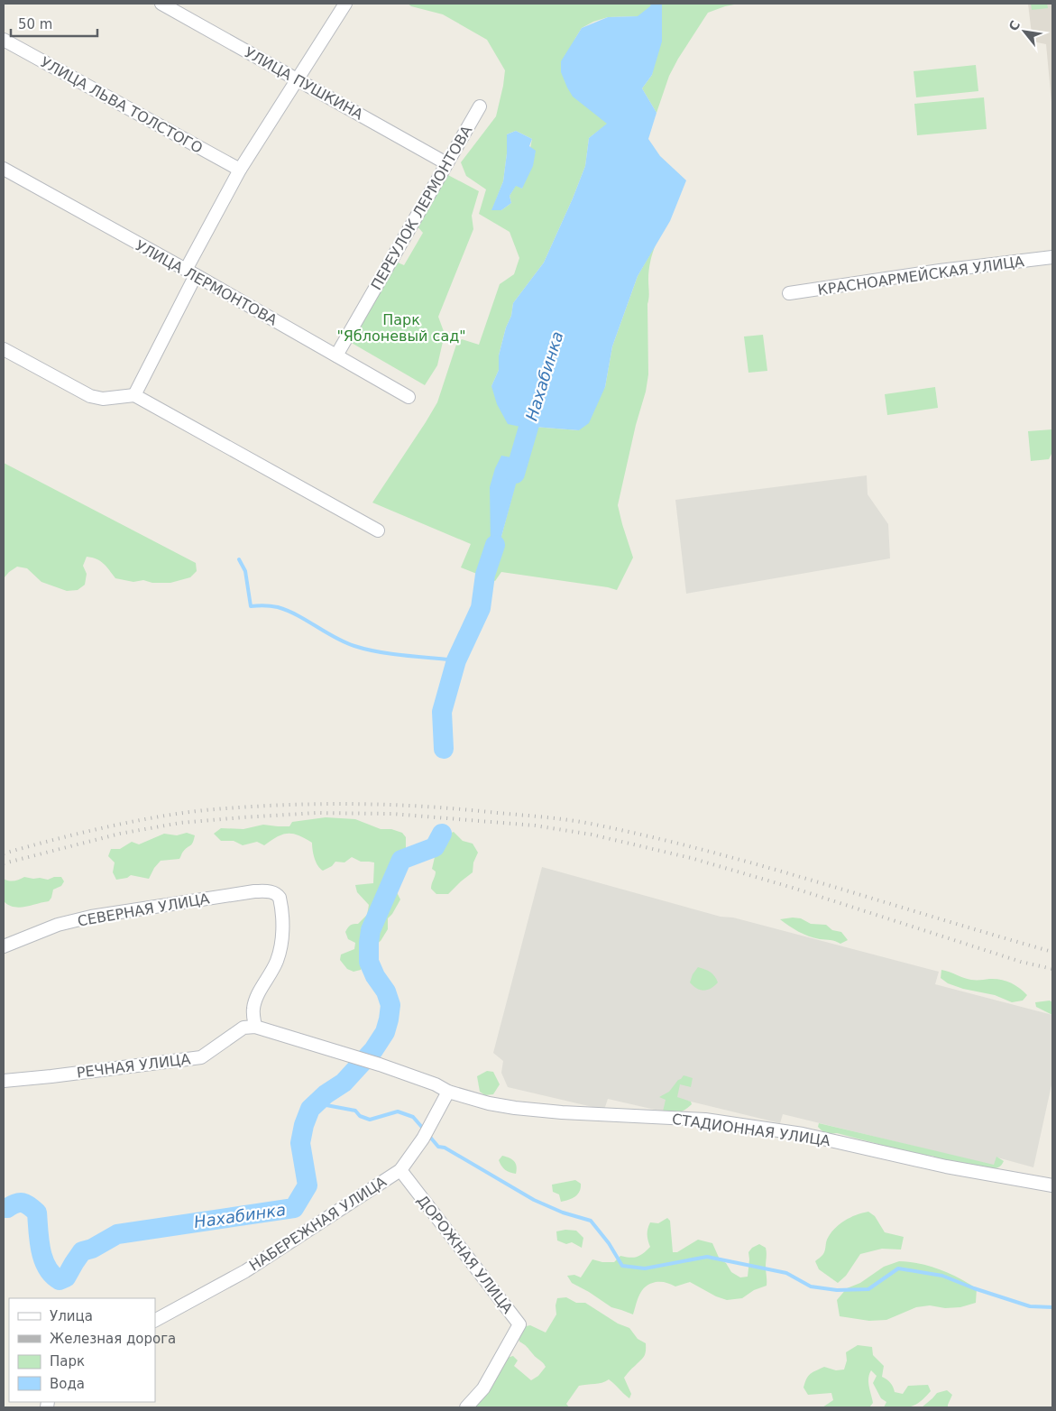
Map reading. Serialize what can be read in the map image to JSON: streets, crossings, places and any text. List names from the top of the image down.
{
  "streets": {
    "street": [
      "УЛИЦА ПУШКИНА",
      "УЛИЦА ЛЬВА ТОЛСТОГО",
      "ПЕРЕУЛОК ЛЕРМОНТОВА",
      "КРАСНОАРМЕЙСКАЯ УЛИЦА",
      "УЛИЦА ЛЕРМОНТОВА",
      "СЕВЕРНАЯ УЛИЦА",
      "РЕЧНАЯ УЛИЦА",
      "СТАДИОННАЯ УЛИЦА",
      "НАБЕРЕЖНАЯ УЛИЦА",
      "ДОРОЖНАЯ УЛИЦА"
    ]
  },
  "crossings": [
    ["УЛИЦА ПУШКИНА", "ПЕРЕУЛОК ЛЕРМОНТОВА"],
    ["ПЕРЕУЛОК ЛЕРМОНТОВА", "УЛИЦА ЛЕРМОНТОВА"],
    ["СЕВЕРНАЯ УЛИЦА", "РЕЧНАЯ УЛИЦА"],
    ["СЕВЕРНАЯ УЛИЦА", "СТАДИОННАЯ УЛИЦА"],
    ["РЕЧНАЯ УЛИЦА", "СТАДИОННАЯ УЛИЦА"],
    ["СТАДИОННАЯ УЛИЦА", "НАБЕРЕЖНАЯ УЛИЦА"],
    ["НАБЕРЕЖНАЯ УЛИЦА", "ДОРОЖНАЯ УЛИЦА"]
  ],
  "water": ["Нахабинка"],
  "parks": ["Парк \"Яблоневый сад\""],
  "legend": [
    "Улица",
    "Железная дорога",
    "Парк",
    "Вода"
  ],
  "scale_bar": "50 m",
  "north": "top left"
}
